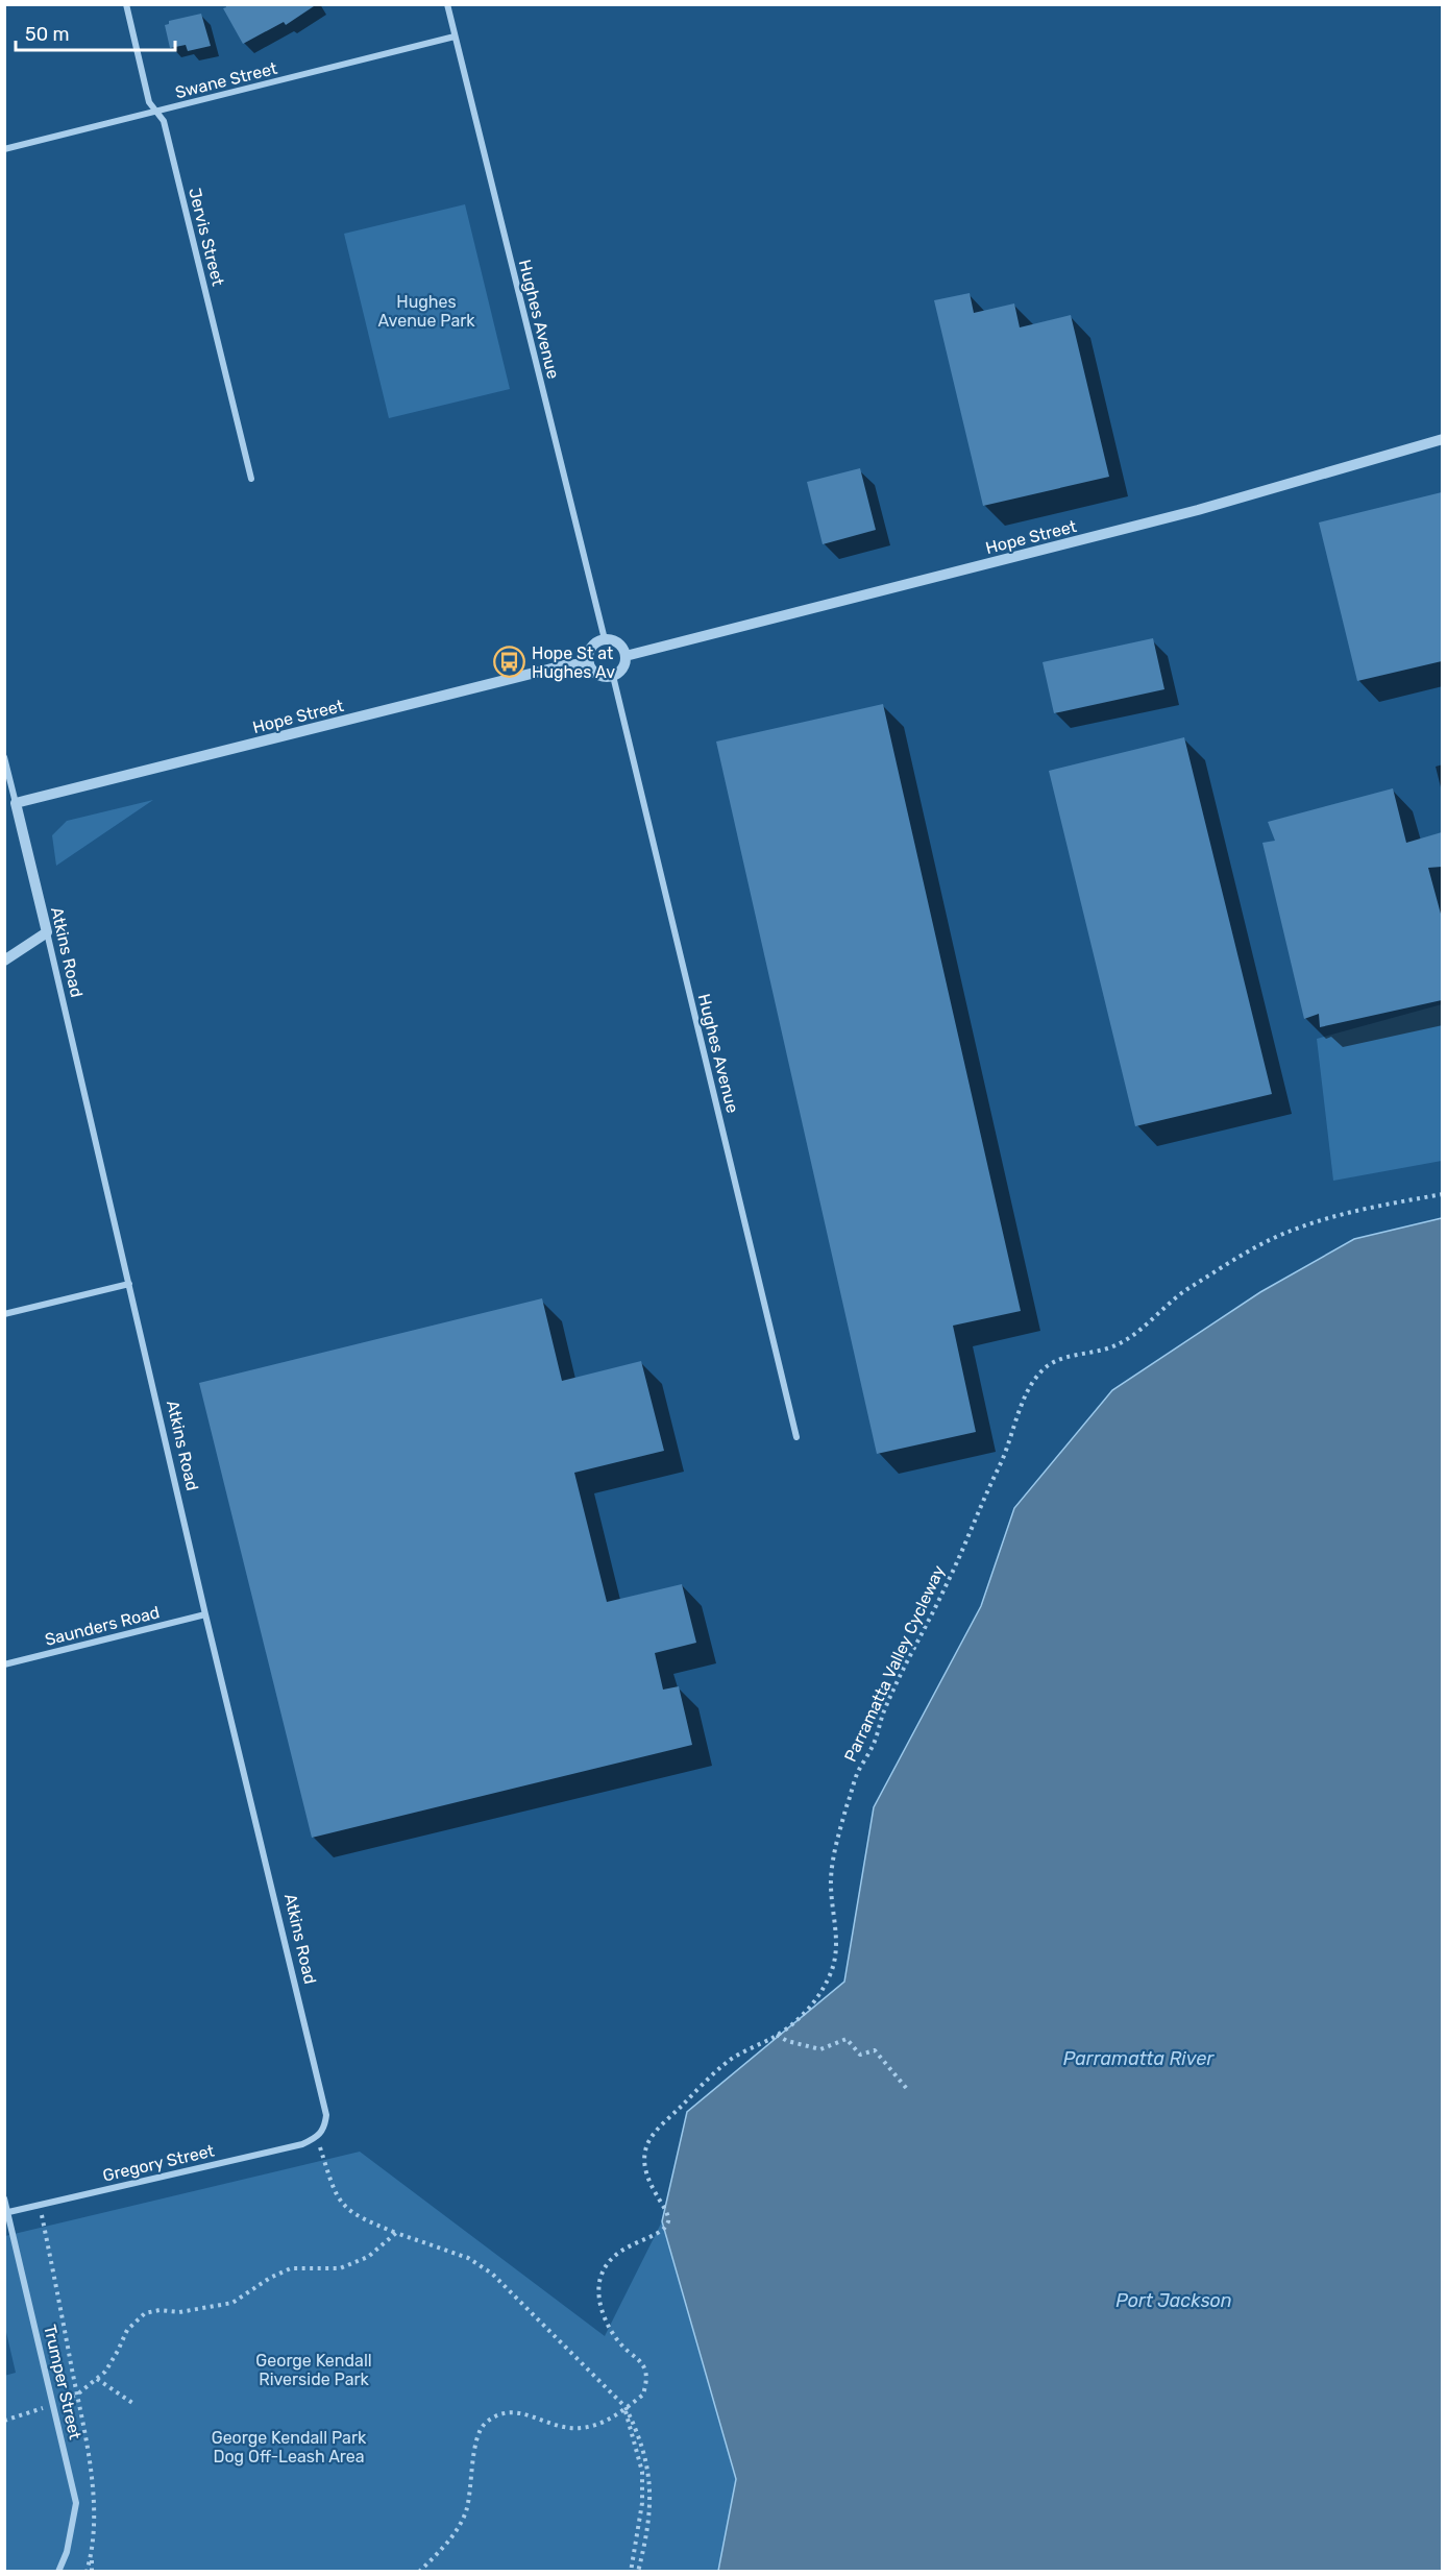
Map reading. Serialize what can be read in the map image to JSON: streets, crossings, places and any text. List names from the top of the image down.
{
  "streets": {
    "street": [
      "Swane Street",
      "Jervis Street",
      "Hughes Avenue",
      "Hope Street",
      "Atkins Road",
      "Saunders Road",
      "Gregory Street",
      "Trumper Street"
    ],
    "path": ["Parramatta Valley Cycleway"]
  },
  "crossings": [
    ["Swane Street", "Jervis Street"],
    ["Swane Street", "Hughes Avenue"],
    ["Hughes Avenue", "Hope Street"],
    ["Hope Street", "Atkins Road"],
    ["Atkins Road", "Saunders Road"],
    ["Atkins Road", "Gregory Street"],
    ["Gregory Street", "Trumper Street"]
  ],
  "water": ["Parramatta River", "Port Jackson"],
  "parks": ["Hughes Avenue Park", "George Kendall Riverside Park", "George Kendall Park Dog Off-Leash Area"],
  "places": {
    "bus stop": ["Hope St at Hughes Av"]
  },
  "scale_bar": "50 m"
}
